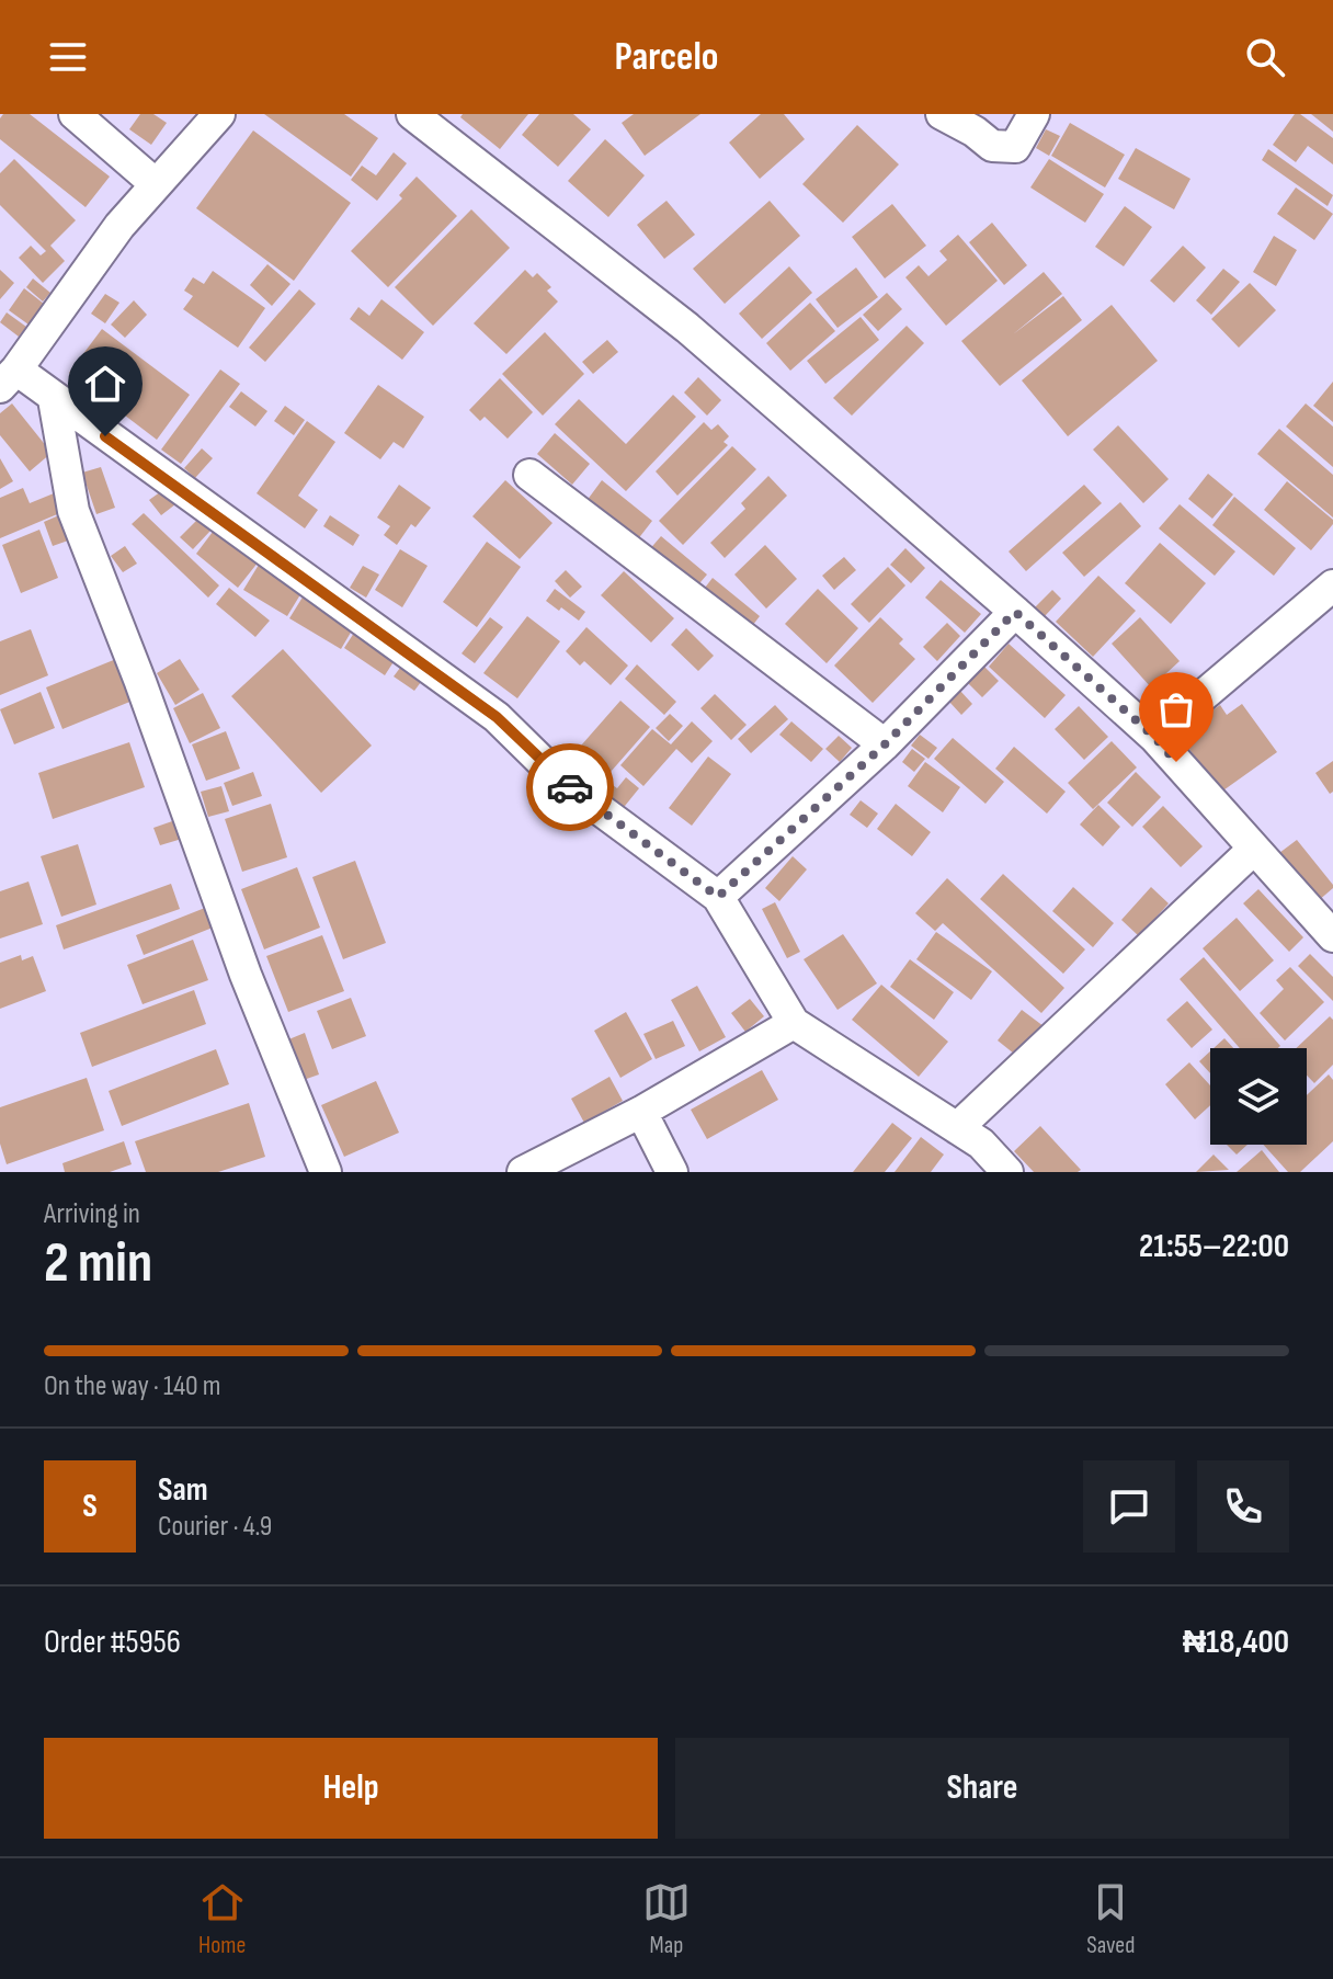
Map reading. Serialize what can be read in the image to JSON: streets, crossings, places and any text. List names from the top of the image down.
{
  "page": {
    "header": "Parcelo",
    "heading": ["2 min", "Arriving in", "21:55–22:00"],
    "panel": [
      "Sam",
      "Courier · 4.9",
      "Order #5956",
      "₦18,400"
    ],
    "bar": "On the way · 140 m",
    "round": "S",
    "buttons": ["Help", "Share"],
    "tabs": ["Home", "Map", "Saved"]
  }
}
